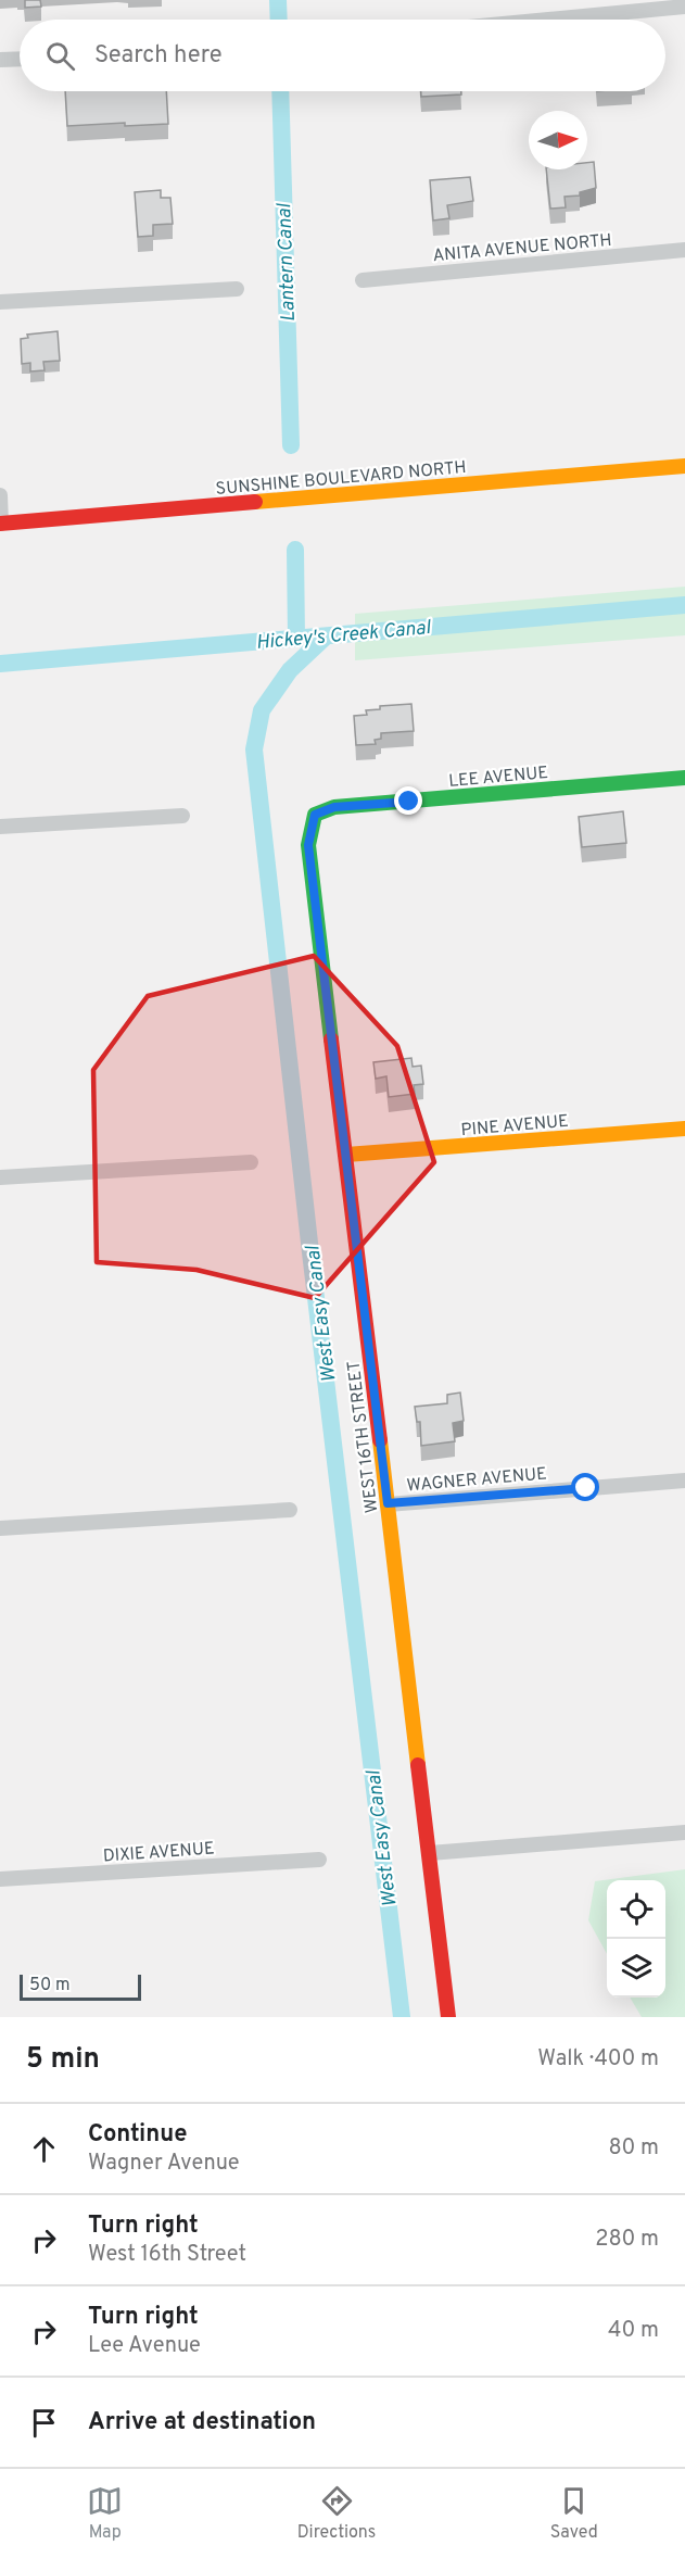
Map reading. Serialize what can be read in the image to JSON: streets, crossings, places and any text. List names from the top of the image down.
{
  "streets": {
    "street": [
      "ANITA AVENUE NORTH",
      "SUNSHINE BOULEVARD NORTH",
      "LEE AVENUE",
      "PINE AVENUE",
      "WEST 16TH STREET",
      "WAGNER AVENUE",
      "DIXIE AVENUE"
    ]
  },
  "crossings": [
    ["LEE AVENUE", "WEST 16TH STREET"],
    ["PINE AVENUE", "WEST 16TH STREET"],
    ["WEST 16TH STREET", "WAGNER AVENUE"]
  ],
  "water": ["Lantern Canal", "Hickey's Creek Canal", "West Easy Canal"],
  "scale_bar": "50 m",
  "north": "right",
  "page": {
    "search": "Search here",
    "scale": "50 m",
    "heading": ["5 min", "Walk · 400 m"],
    "list": [
      ["Continue", "Wagner Avenue", "80 m"],
      ["Turn right", "West 16th Street", "280 m"],
      ["Turn right", "Lee Avenue", "40 m"],
      "Arrive at destination"
    ],
    "nav": ["Map", "Directions", "Saved"]
  }
}
